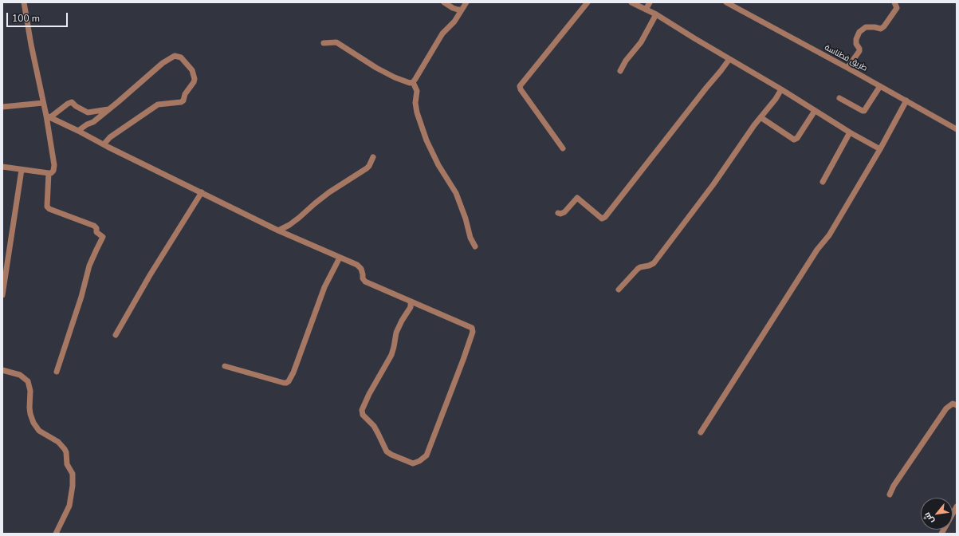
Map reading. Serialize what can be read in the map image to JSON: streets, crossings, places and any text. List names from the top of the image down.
{
  "streets": {
    "street": ["طريق فطناسة"]
  },
  "scale_bar": "100 m",
  "north": "bottom left"
}
